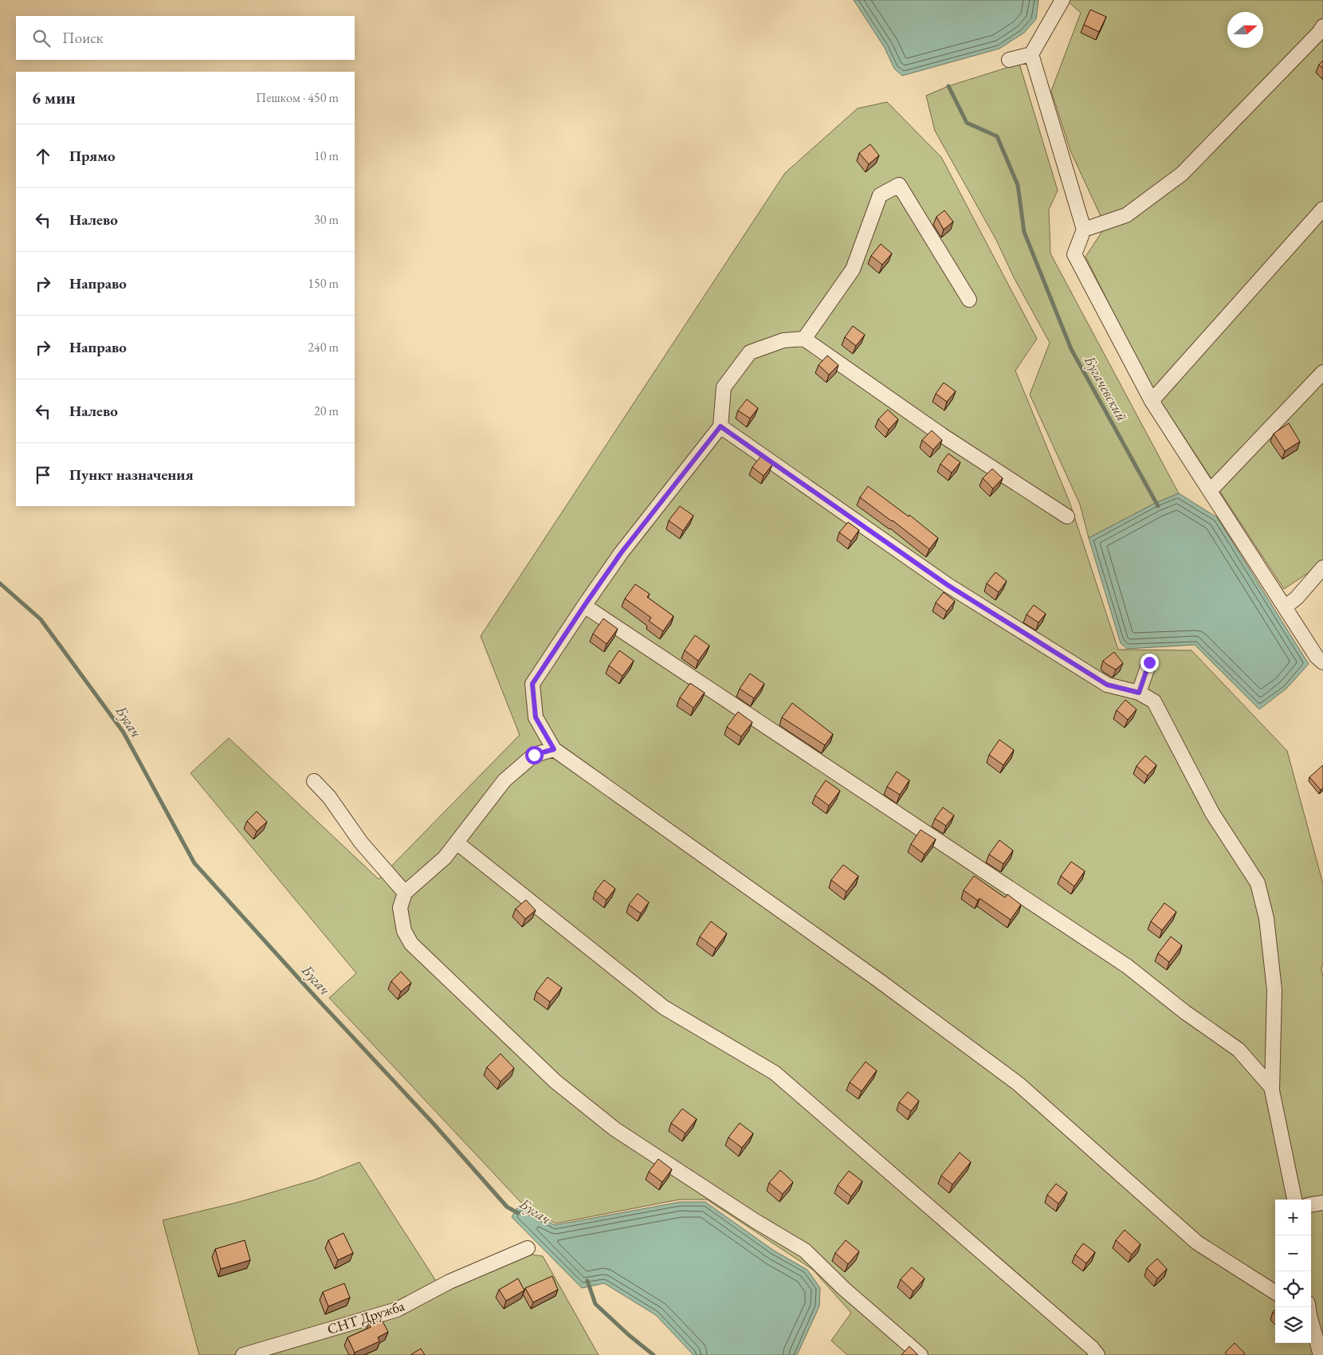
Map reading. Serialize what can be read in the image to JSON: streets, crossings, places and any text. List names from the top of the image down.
{
  "streets": {
    "street": ["СНТ Дружба"]
  },
  "water": ["Бугачевский", "Бугач"],
  "north": "right",
  "page": {
    "search": "Поиск",
    "heading": ["6 мин", "Пешком · 450 m"],
    "list": [
      ["Прямо", "10 m"],
      ["Налево", "30 m"],
      ["Направо", "150 m"],
      ["Направо", "240 m"],
      ["Налево", "20 m"],
      "Пункт назначения"
    ],
    "map_buttons": ["+", "−"]
  }
}
